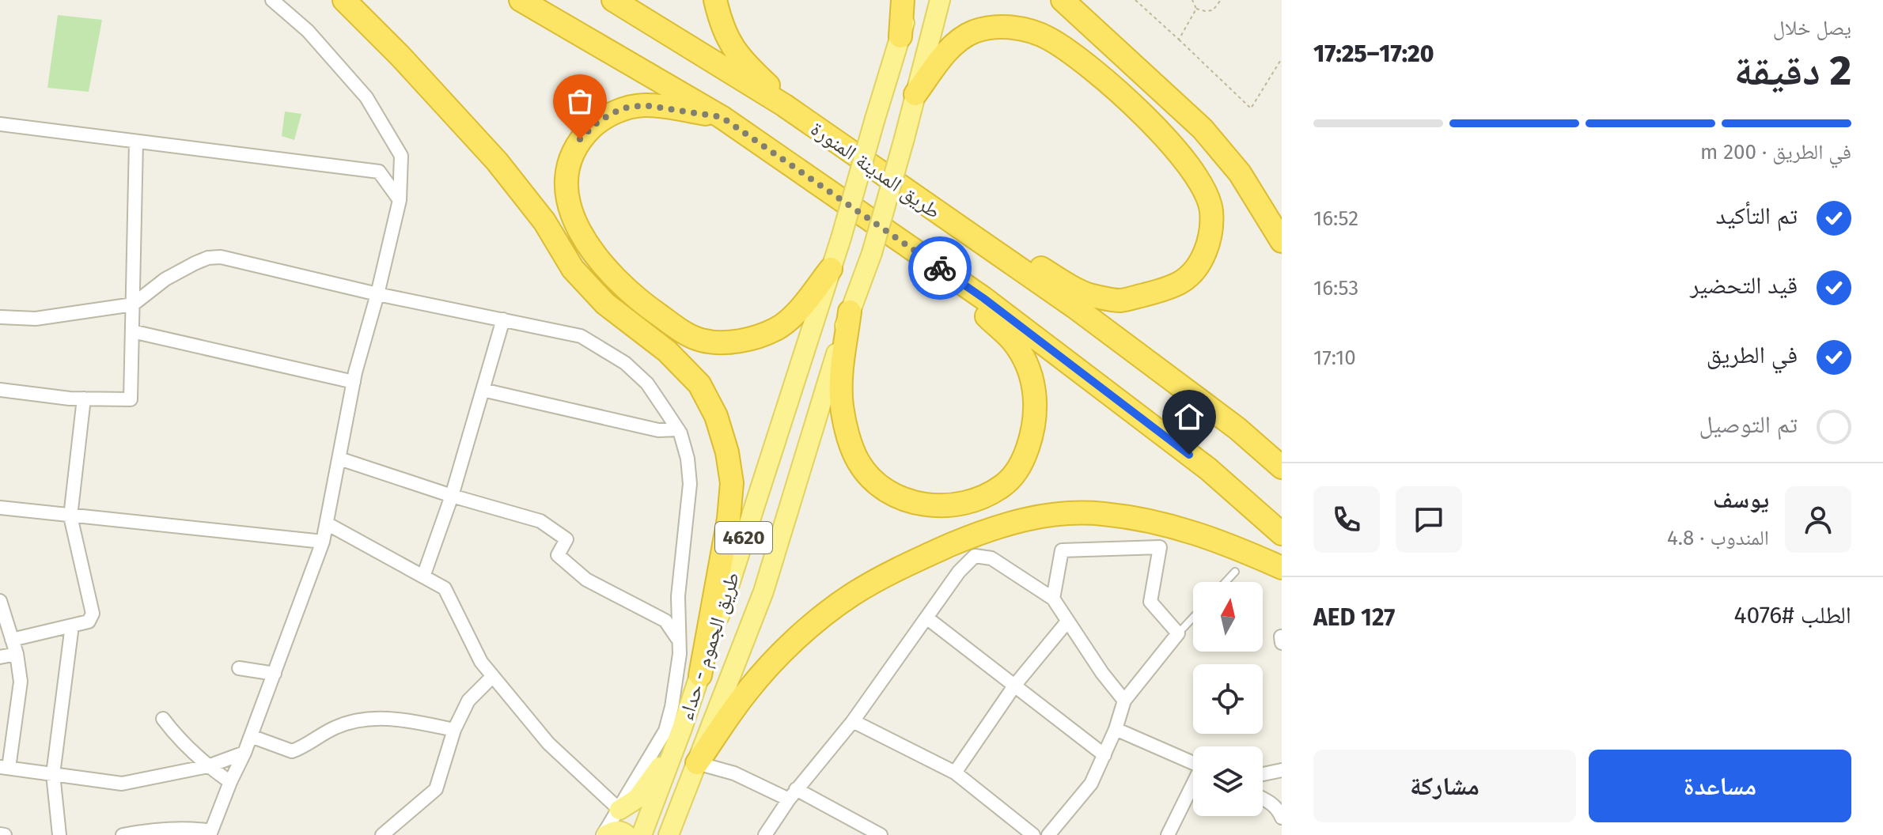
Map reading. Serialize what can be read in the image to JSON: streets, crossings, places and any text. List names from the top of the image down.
{
  "streets": {
    "highway": ["طريق المدينة المنورة"],
    "main road": ["4620", "طريق الجموم - حداء"]
  },
  "north": "top",
  "page": {
    "heading": ["2 دقيقة", "يصل خلال", "17:20–17:25"],
    "panel": [
      "يوسف",
      "المندوب · 4.8",
      "الطلب #4076",
      "AED 127"
    ],
    "bar": "في الطريق · 200 m",
    "list": [
      ["تم التأكيد", "16:52"],
      ["قيد التحضير", "16:53"],
      ["في الطريق", "17:10"],
      "تم التوصيل"
    ],
    "buttons": ["مساعدة", "مشاركة"]
  }
}
